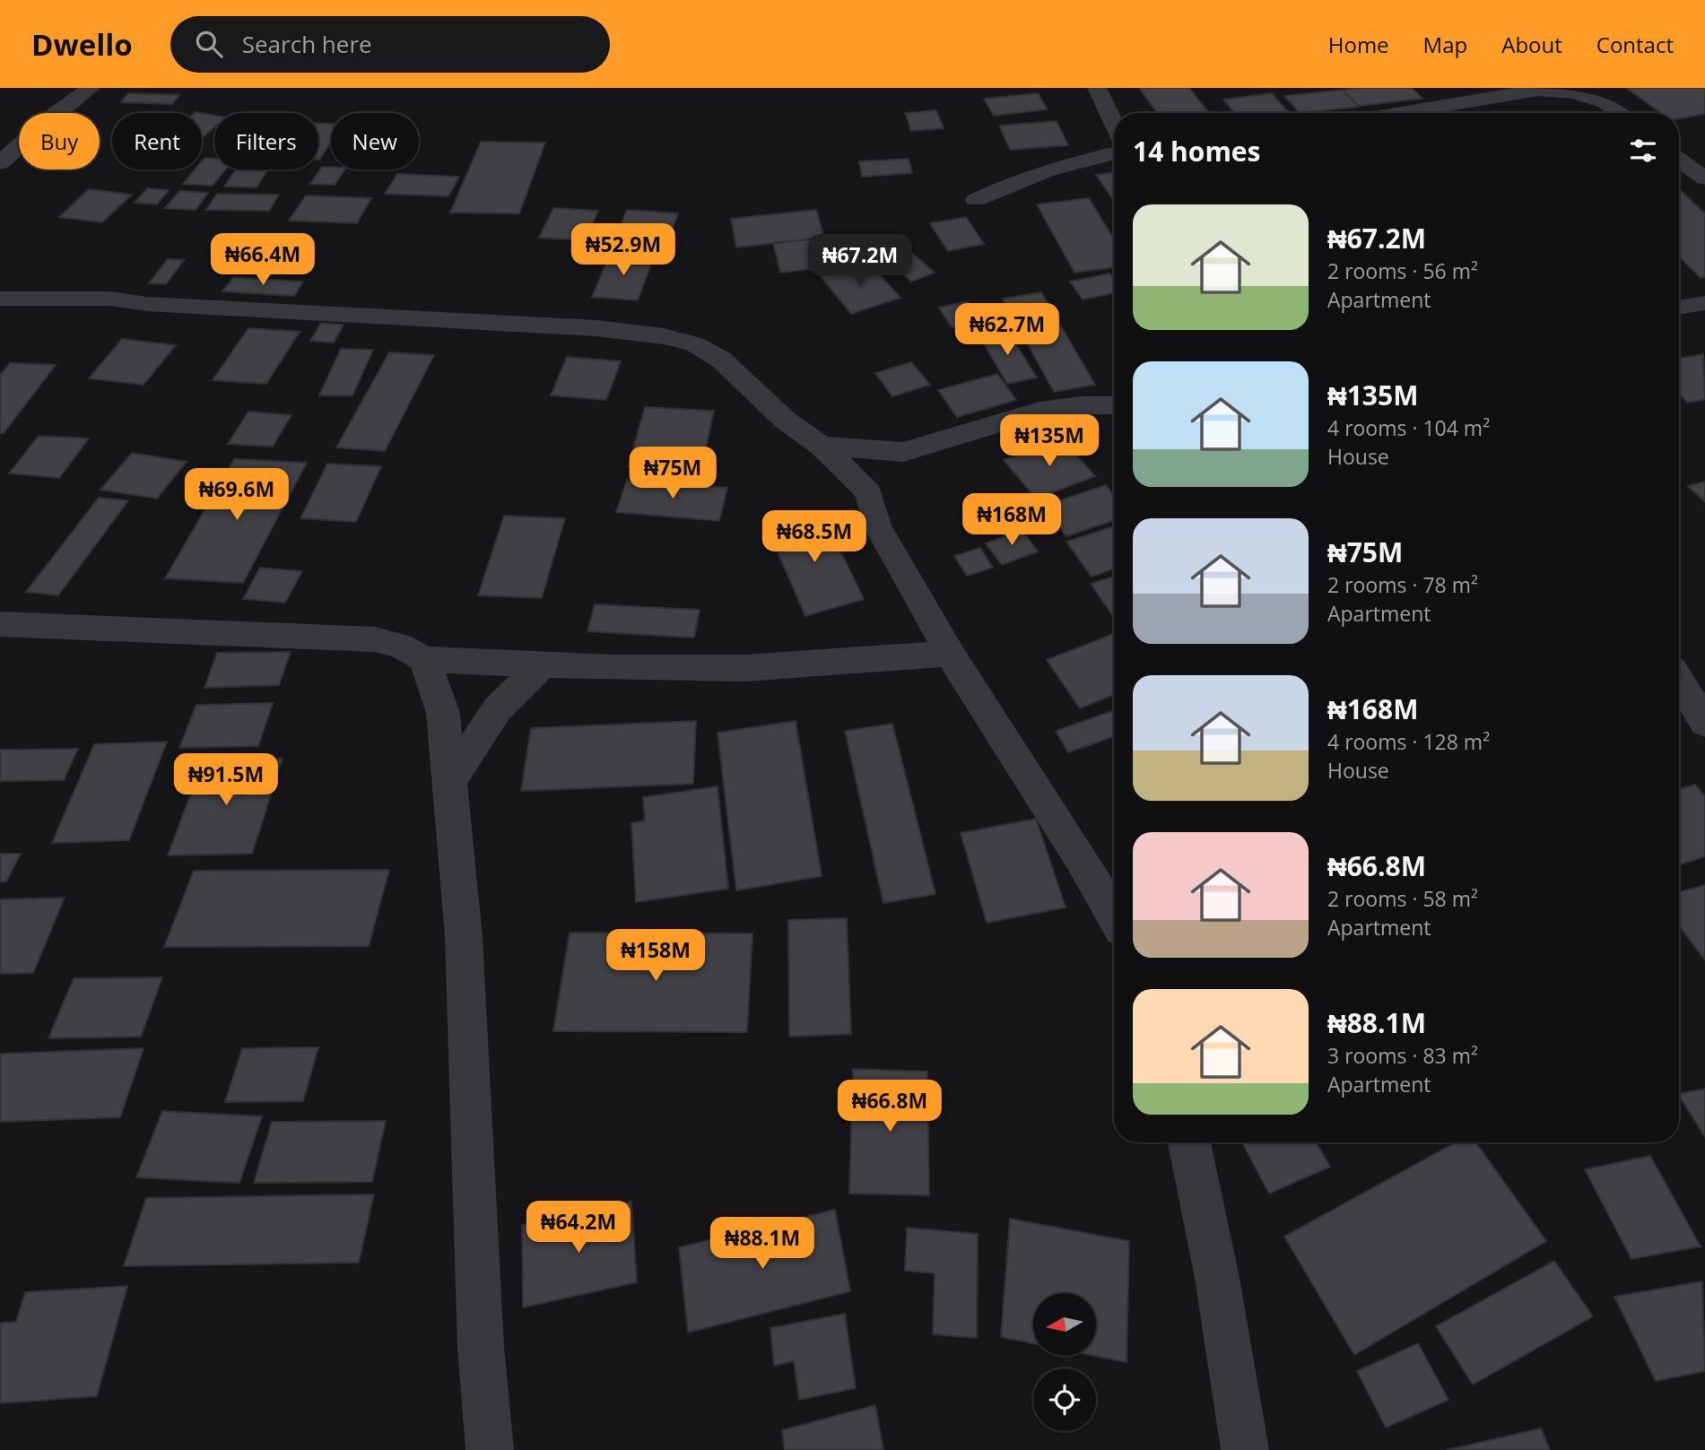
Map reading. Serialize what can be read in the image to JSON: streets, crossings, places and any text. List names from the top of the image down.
{
  "north": "left",
  "page": {
    "header": "Dwello",
    "search": "Search here",
    "nav": [
      "Home",
      "Map",
      "About",
      "Contact"
    ],
    "chip": [
      "Buy",
      "Rent",
      "Filters",
      "New"
    ],
    "heading": "14 homes",
    "list": [
      {
        "name": "₦67.2M",
        "note": "2 rooms · 56 m² · Apartment"
      },
      {
        "name": "₦135M",
        "note": "4 rooms · 104 m² · House"
      },
      {
        "name": "₦75M",
        "note": "2 rooms · 78 m² · Apartment"
      },
      {
        "name": "₦168M",
        "note": "4 rooms · 128 m² · House"
      },
      {
        "name": "₦66.8M",
        "note": "2 rooms · 58 m² · Apartment"
      },
      {
        "name": "₦88.1M",
        "note": "3 rooms · 83 m² · Apartment"
      }
    ],
    "price": [
      "₦52.9M",
      "₦66.4M",
      "₦67.2M",
      "₦62.7M",
      "₦135M",
      "₦75M",
      "₦69.6M",
      "₦168M",
      "₦68.5M",
      "₦91.5M",
      "₦158M",
      "₦66.8M",
      "₦64.2M",
      "₦88.1M"
    ]
  }
}
